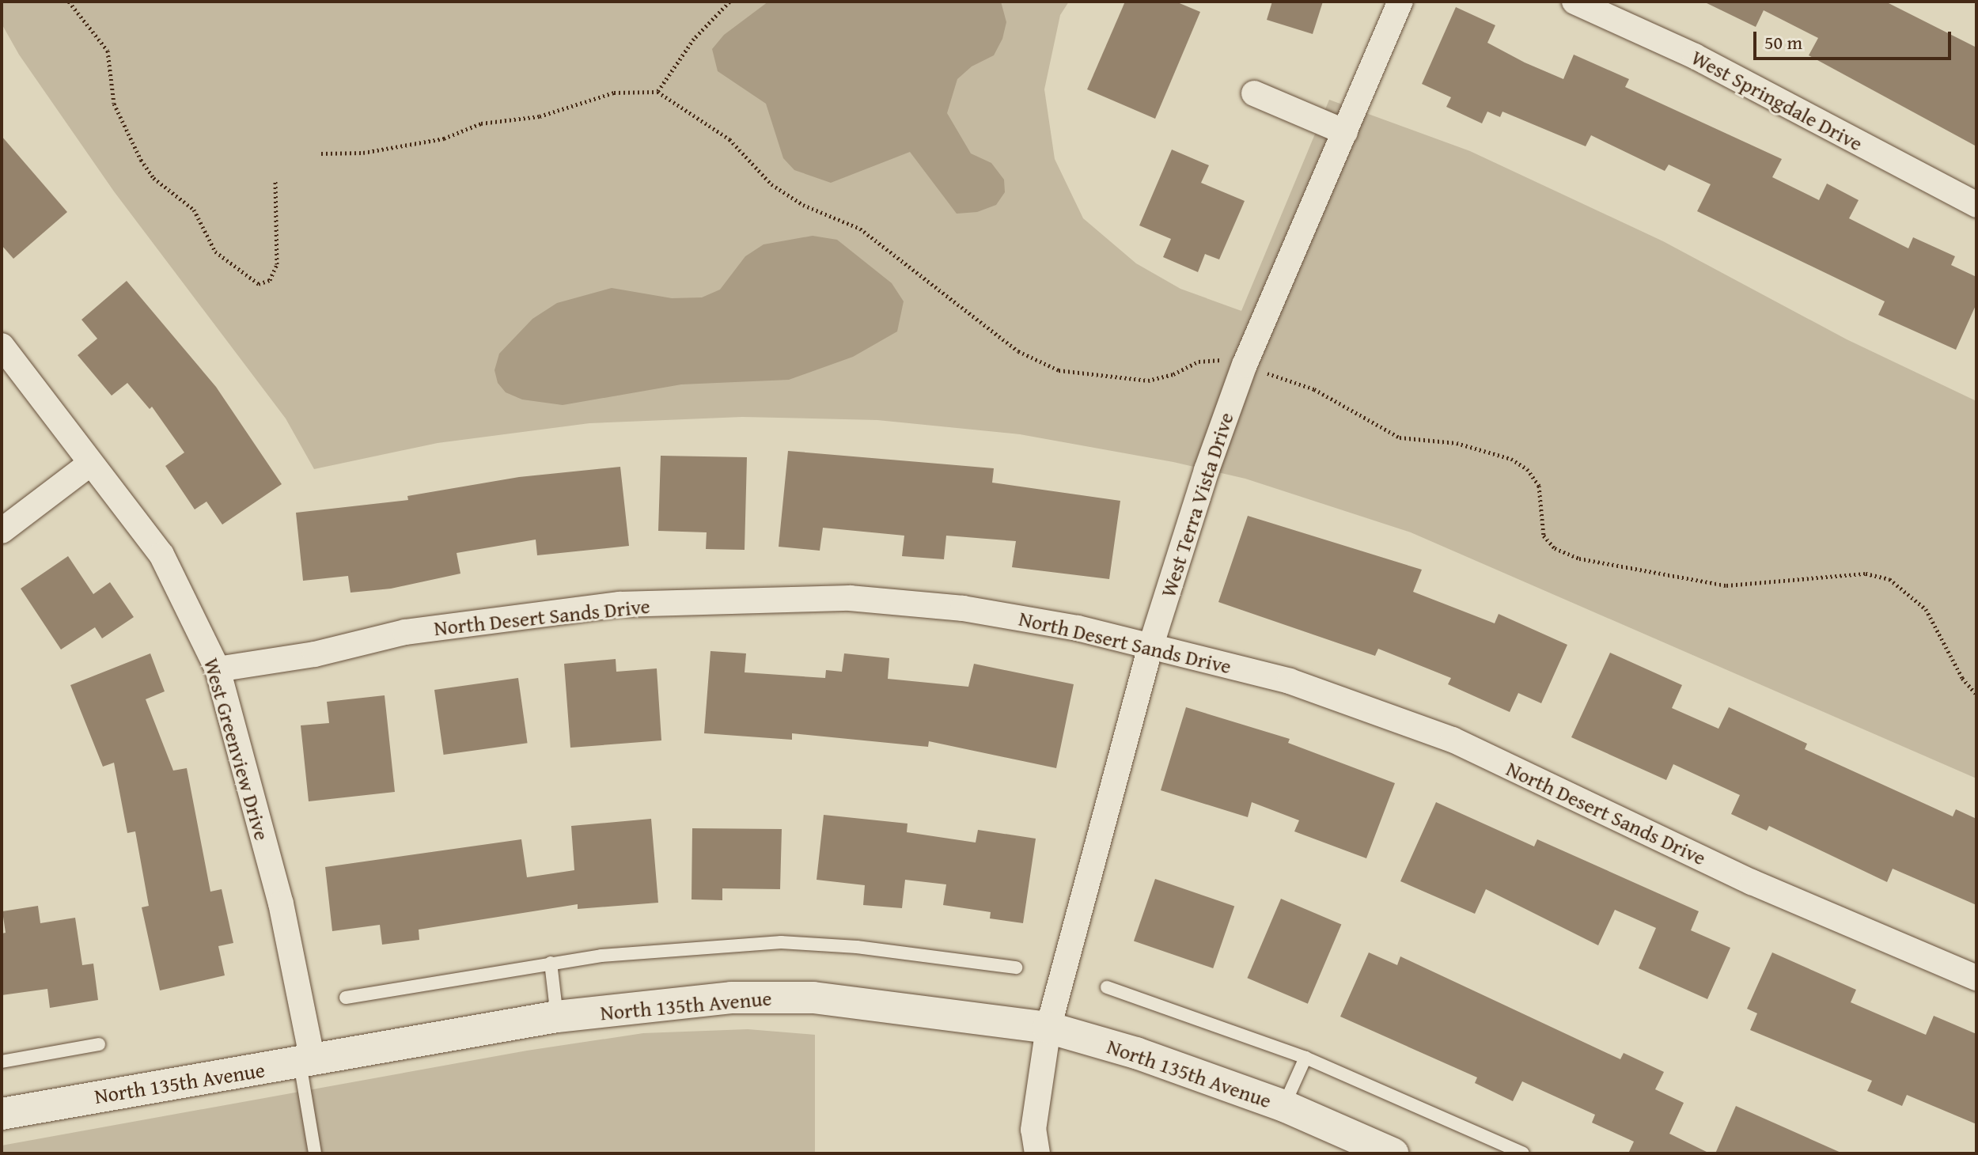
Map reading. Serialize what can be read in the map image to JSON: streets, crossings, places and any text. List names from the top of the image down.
{
  "streets": {
    "street": [
      "West Springdale Drive",
      "West Terra Vista Drive",
      "North Desert Sands Drive",
      "West Greenview Drive",
      "North 135th Avenue"
    ]
  },
  "crossings": [
    ["West Terra Vista Drive", "North Desert Sands Drive"],
    ["West Terra Vista Drive", "North 135th Avenue"],
    ["North Desert Sands Drive", "West Greenview Drive"],
    ["West Greenview Drive", "North 135th Avenue"]
  ],
  "scale_bar": "50 m"
}
